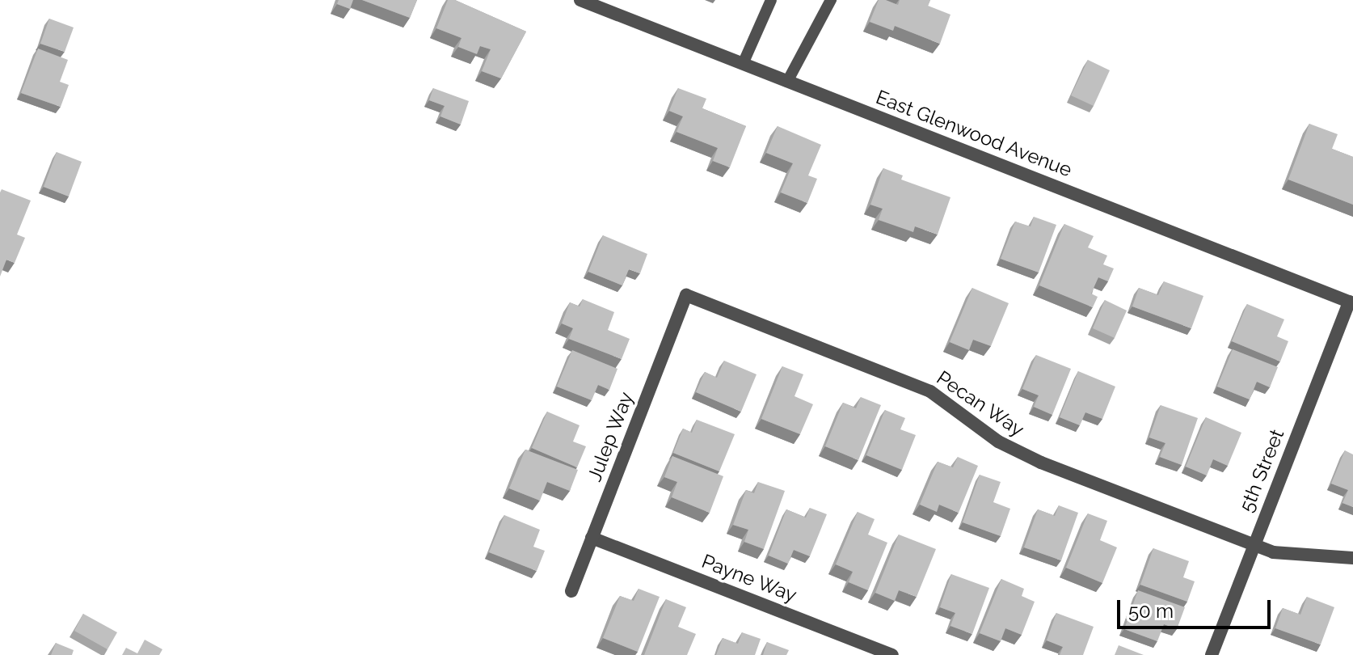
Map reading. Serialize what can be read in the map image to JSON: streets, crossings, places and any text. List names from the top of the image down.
{
  "streets": {
    "street": [
      "East Glenwood Avenue",
      "Pecan Way",
      "Julep Way",
      "5th Street",
      "Payne Way"
    ]
  },
  "crossings": [
    ["East Glenwood Avenue", "5th Street"],
    ["Pecan Way", "Julep Way"],
    ["Pecan Way", "5th Street"],
    ["Julep Way", "Payne Way"]
  ],
  "scale_bar": "50 m"
}
